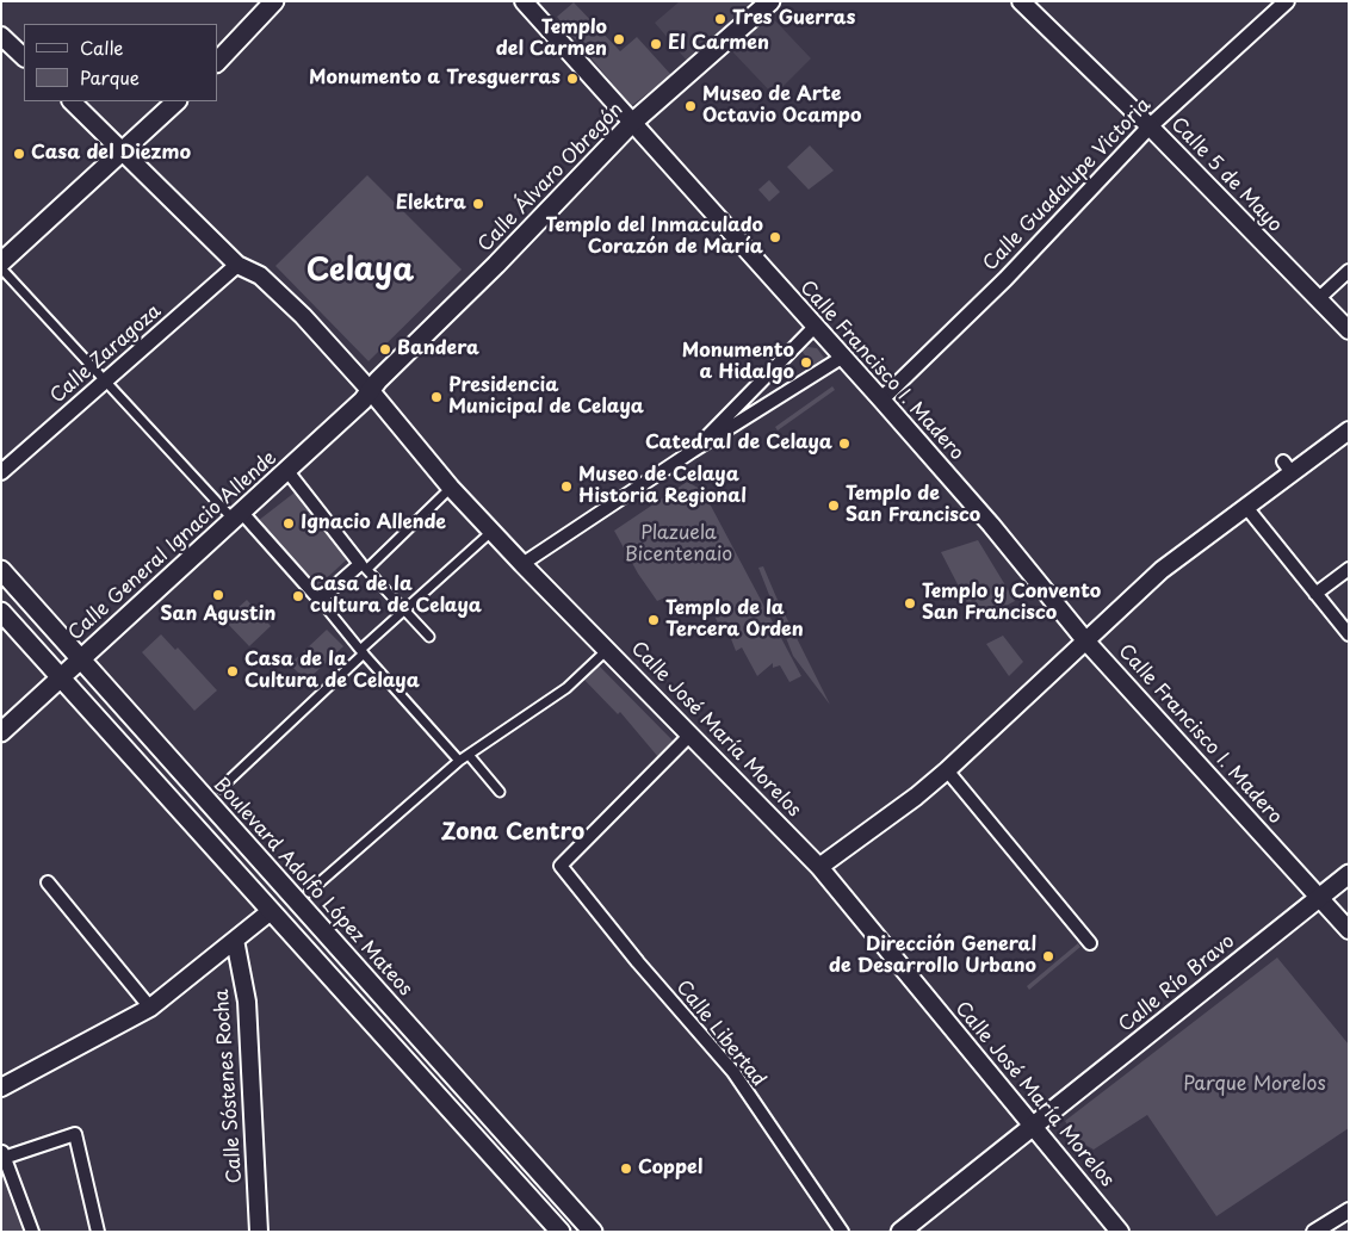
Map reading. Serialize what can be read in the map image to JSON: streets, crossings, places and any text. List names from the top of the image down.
{
  "streets": {
    "main road": [
      "Calle 5 de Mayo",
      "Calle Álvaro Obregón",
      "Calle Francisco I. Madero",
      "Calle General Ignacio Allende",
      "Calle José María Morelos",
      "Boulevard Adolfo López Mateos",
      "Calle Río Bravo",
      "Calle Sóstenes Rocha"
    ],
    "street": ["Calle Guadalupe Victoria", "Calle Zaragoza", "Calle Libertad"]
  },
  "crossings": [
    ["Calle 5 de Mayo", "Calle Guadalupe Victoria"],
    ["Calle Álvaro Obregón", "Calle Francisco I. Madero"],
    ["Calle Álvaro Obregón", "Calle General Ignacio Allende"],
    ["Calle Álvaro Obregón", "Calle José María Morelos"],
    ["Calle Guadalupe Victoria", "Calle Francisco I. Madero"],
    ["Calle Zaragoza", "Calle José María Morelos"],
    ["Calle Francisco I. Madero", "Calle Río Bravo"],
    ["Calle General Ignacio Allende", "Calle José María Morelos"],
    ["Calle General Ignacio Allende", "Boulevard Adolfo López Mateos"],
    ["Calle José María Morelos", "Calle Río Bravo"],
    ["Calle José María Morelos", "Calle Libertad"]
  ],
  "districts": ["Celaya", "Zona Centro"],
  "parks": ["Plazuela Bicentenaio", "Parque Morelos"],
  "places": [
    "Tres Guerras",
    "Templo del Carmen",
    "El Carmen",
    "Monumento a Tresguerras",
    "Museo de Arte Octavio Ocampo",
    "Casa del Diezmo",
    "Elektra",
    "Templo del Inmaculado Corazón de María",
    "Bandera",
    "Monumento a Hidalgo",
    "Presidencia Municipal de Celaya",
    "Catedral de Celaya",
    "Museo de Celaya Historia Regional",
    "Templo de San Francisco",
    "Ignacio Allende",
    "San Agustin",
    "Casa de la cultura de Celaya",
    "Templo y Convento San Francisco",
    "Templo de la Tercera Orden",
    "Casa de la Cultura de Celaya",
    "Dirección General de Desarrollo Urbano",
    "Coppel"
  ],
  "legend": ["Calle", "Parque"]
}
